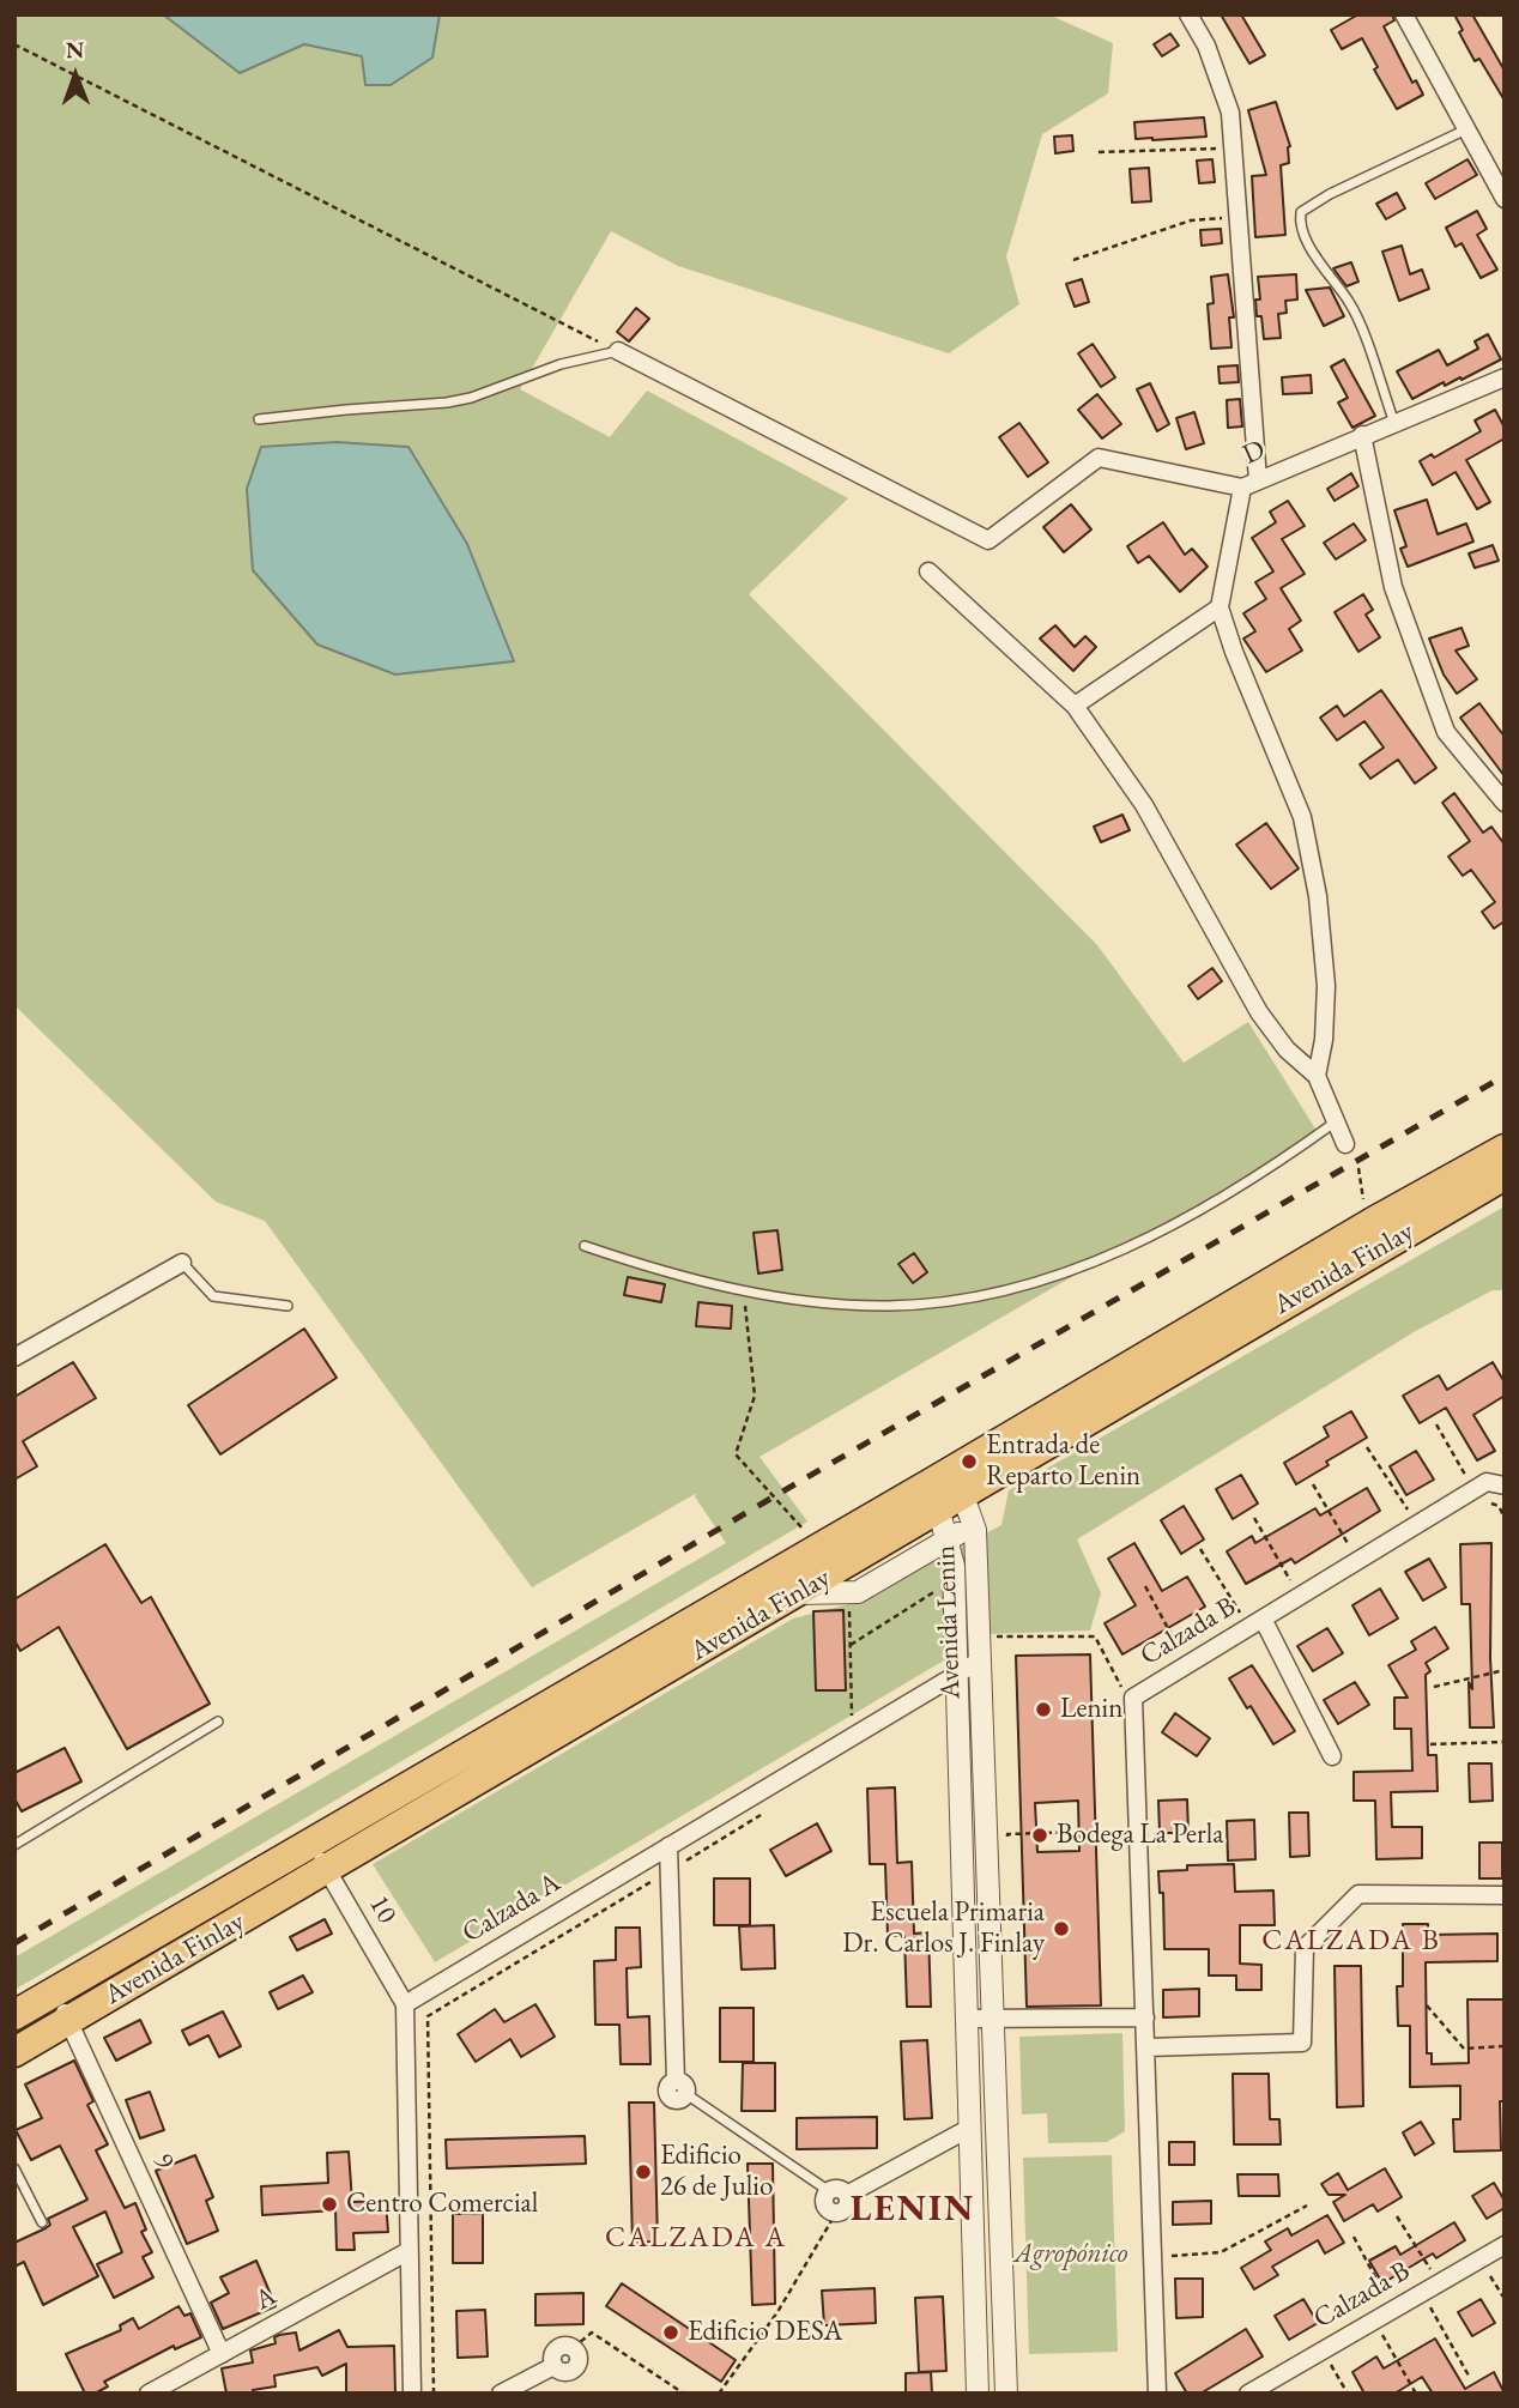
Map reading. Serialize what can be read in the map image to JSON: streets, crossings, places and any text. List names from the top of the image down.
{
  "streets": {
    "highway": ["Avenida Finlay"],
    "street": [
      "D",
      "Avenida Lenin",
      "Calzada B",
      "Calzada A",
      "10",
      "9",
      "A"
    ]
  },
  "crossings": [
    ["Avenida Finlay", "Avenida Lenin"],
    ["Avenida Finlay", "10"],
    ["Avenida Finlay", "9"],
    ["Avenida Lenin", "Calzada A"],
    ["Calzada A", "10"],
    ["9", "A"]
  ],
  "districts": ["CALZADA B", "LENIN", "CALZADA A"],
  "parks": ["Agropónico"],
  "places": [
    "Entrada de Reparto Lenin",
    "Lenin",
    "Bodega La Perla",
    "Escuela Primaria Dr. Carlos J. Finlay",
    "Edificio 26 de Julio",
    "Centro Comercial",
    "Edificio DESA"
  ],
  "north": "top"
}
